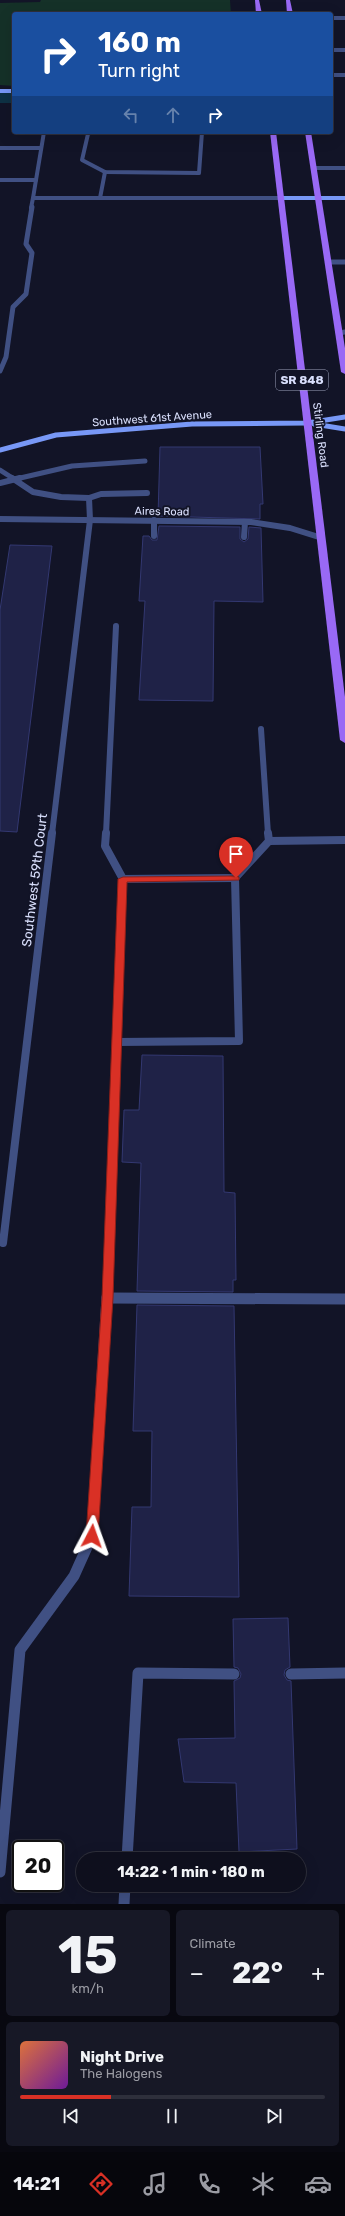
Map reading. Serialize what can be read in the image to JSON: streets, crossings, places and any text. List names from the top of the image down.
{
  "streets": {
    "main road": ["SR 848", "Stirling Road"],
    "street": ["Southwest 61st Avenue", "Aires Road", "Southwest 59th Court"]
  },
  "crossings": [
    ["Southwest 61st Avenue", "Stirling Road"],
    ["Stirling Road", "Aires Road"],
    ["Aires Road", "Southwest 59th Court"]
  ],
  "page": {
    "turn": ["160 m", "Turn right"],
    "limit": "20",
    "trip": "14:22 · 1 min · 180 m",
    "tile": [
      ["15", "km/h"],
      "Climate"
    ],
    "heat": ["−", "22°", "+"],
    "song": ["Night Drive", "The Halogens"],
    "tabs": "14:21"
  }
}
